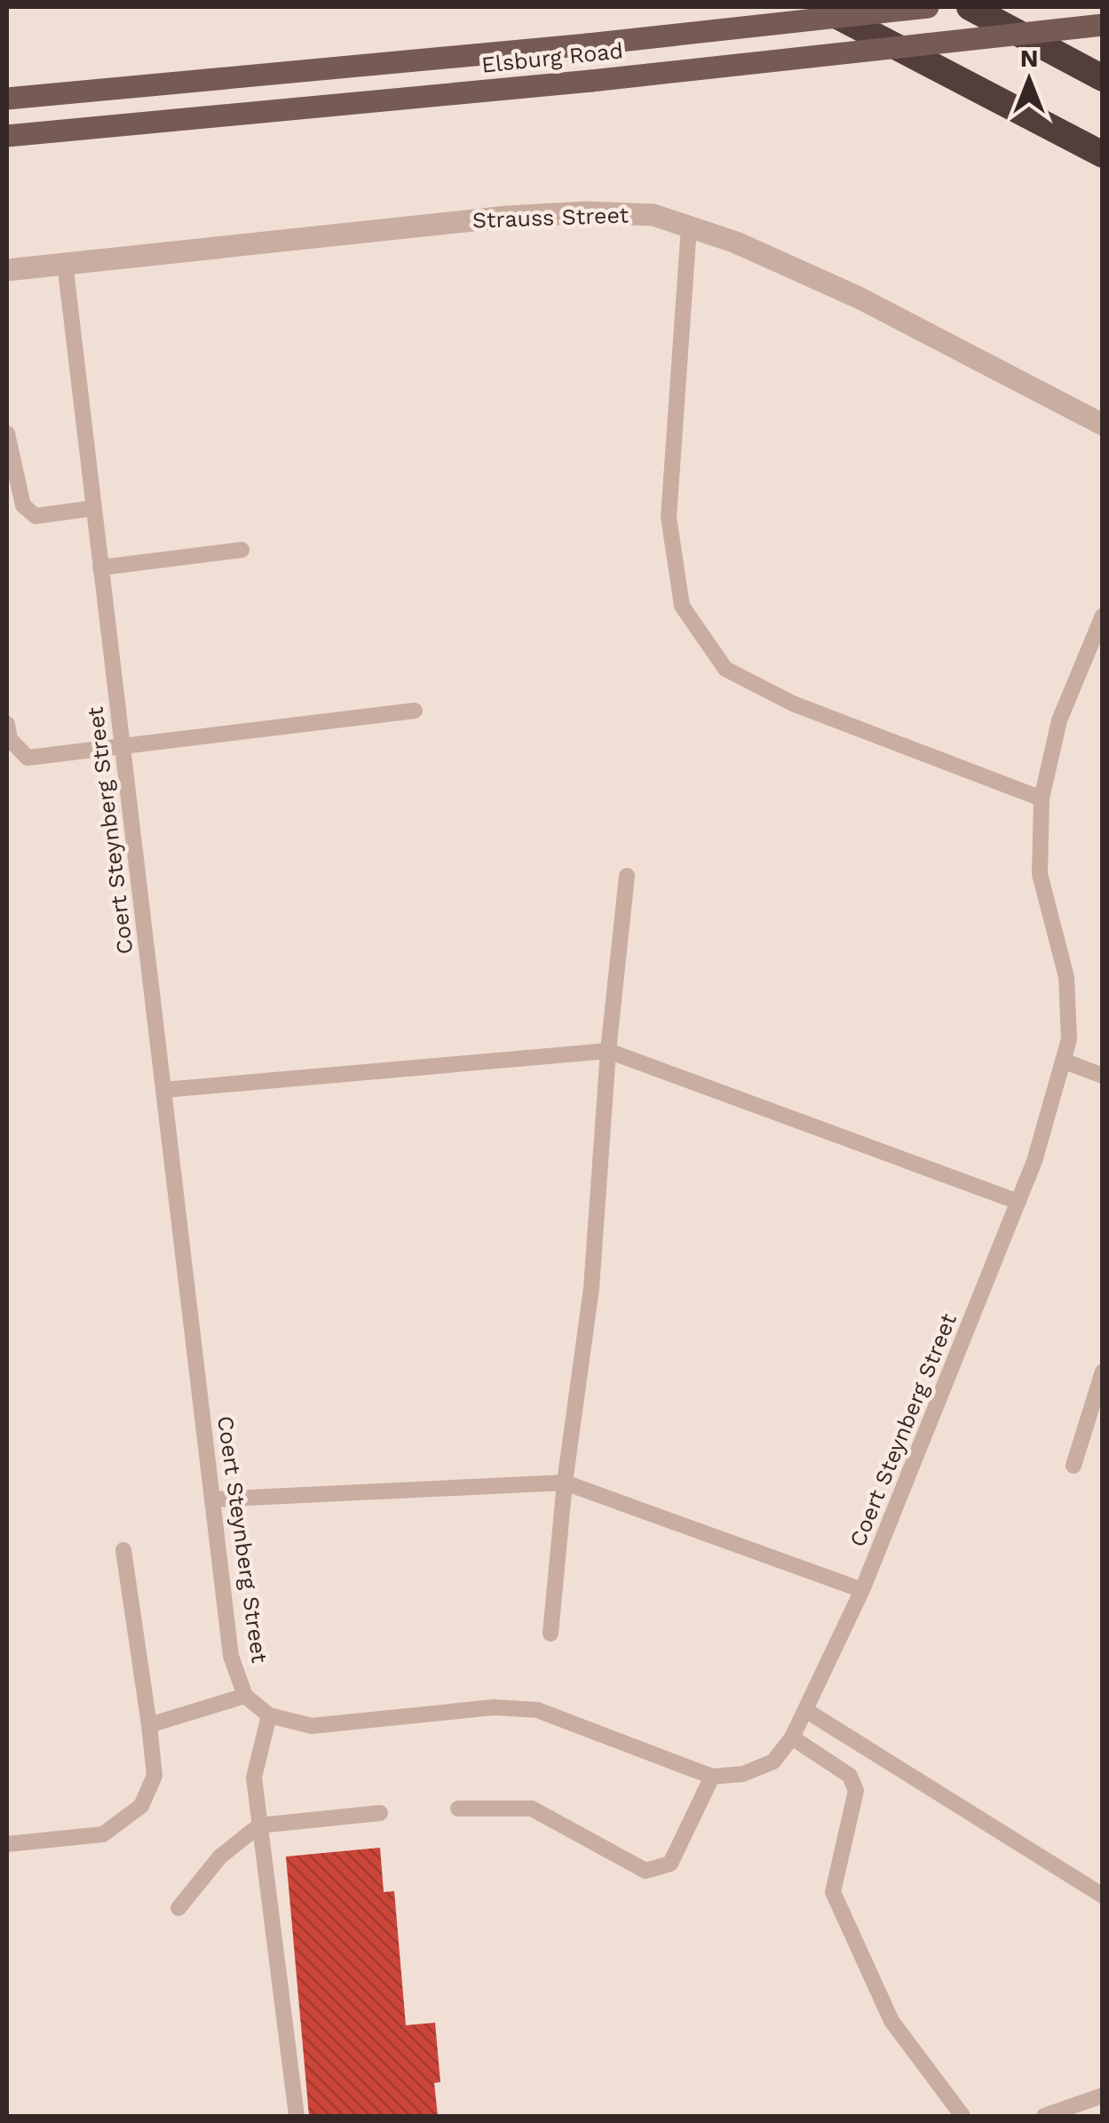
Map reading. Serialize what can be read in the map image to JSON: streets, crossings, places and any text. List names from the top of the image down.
{
  "streets": {
    "main road": ["Elsburg Road"],
    "street": ["Strauss Street"],
    "lane": ["Coert Steynberg Street"]
  },
  "crossings": [
    ["Strauss Street", "Coert Steynberg Street"]
  ],
  "north": "top"
}
